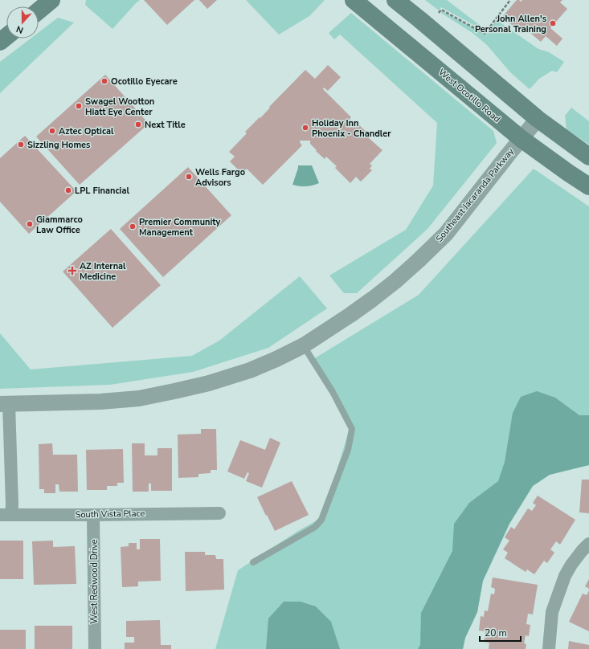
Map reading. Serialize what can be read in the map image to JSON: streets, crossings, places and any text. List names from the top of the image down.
{
  "streets": {
    "main road": ["West Ocotillo Road"],
    "street": ["Southeast Jacaranda Parkway", "South Vista Place", "West Redwood Drive"]
  },
  "crossings": [
    ["West Ocotillo Road", "Southeast Jacaranda Parkway"],
    ["South Vista Place", "West Redwood Drive"]
  ],
  "places": {
    "other": [
      "John Allen's Personal Training",
      "Ocotillo Eyecare",
      "Swagel Wootton Hiatt Eye Center",
      "Next Title",
      "Holiday Inn Phoenix - Chandler",
      "Aztec Optical",
      "Sizzling Homes",
      "Wells Fargo Advisors",
      "LPL Financial",
      "Giammarco Law Office",
      "Premier Community Management"
    ],
    "health": ["AZ Internal Medicine"]
  },
  "scale_bar": "20 m",
  "north": "bottom"
}
